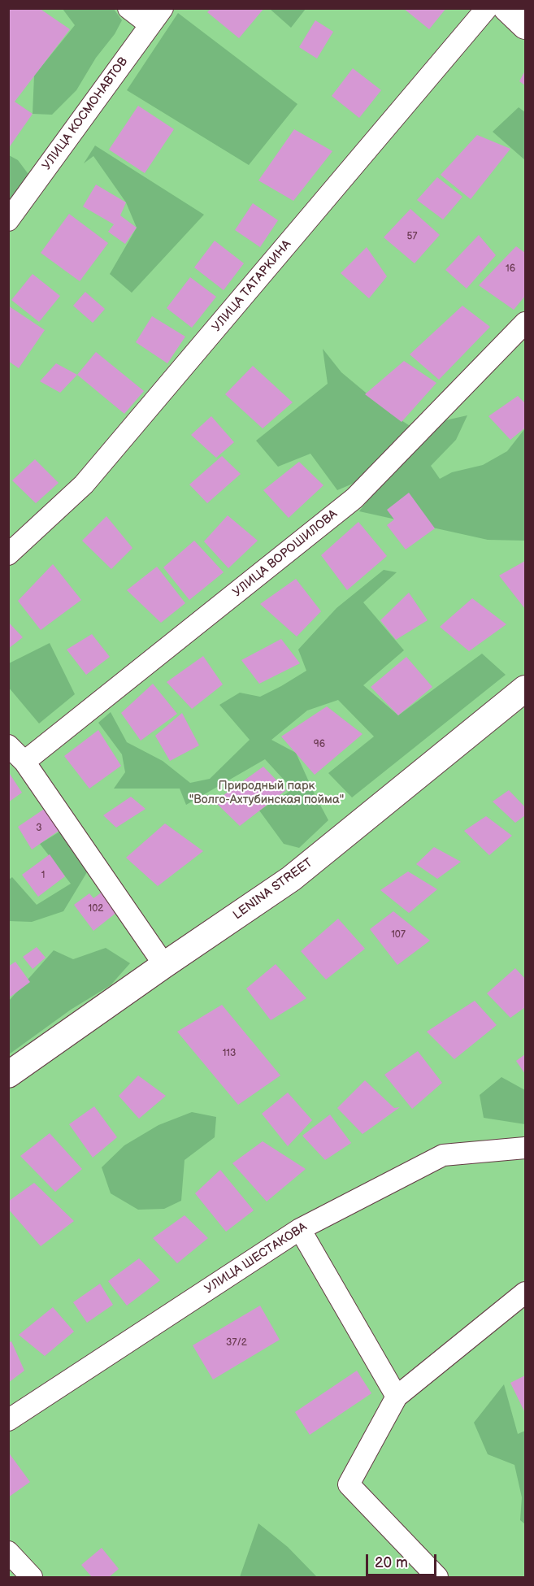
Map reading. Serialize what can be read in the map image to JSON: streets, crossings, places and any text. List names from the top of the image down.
{
  "streets": {
    "street": [
      "УЛИЦА КОСМОНАВТОВ",
      "УЛИЦА ТАТАРКИНА",
      "УЛИЦА ВОРОШИЛОВА",
      "LENINA STREET",
      "УЛИЦА ШЕСТАКОВА"
    ]
  },
  "parks": ["Природный парк \"Волго-Ахтубинская пойма\""],
  "house_numbers": [
    "57",
    "16",
    "96",
    "3",
    "1",
    "102",
    "107",
    "113",
    "37/2"
  ],
  "scale_bar": "20 m"
}
